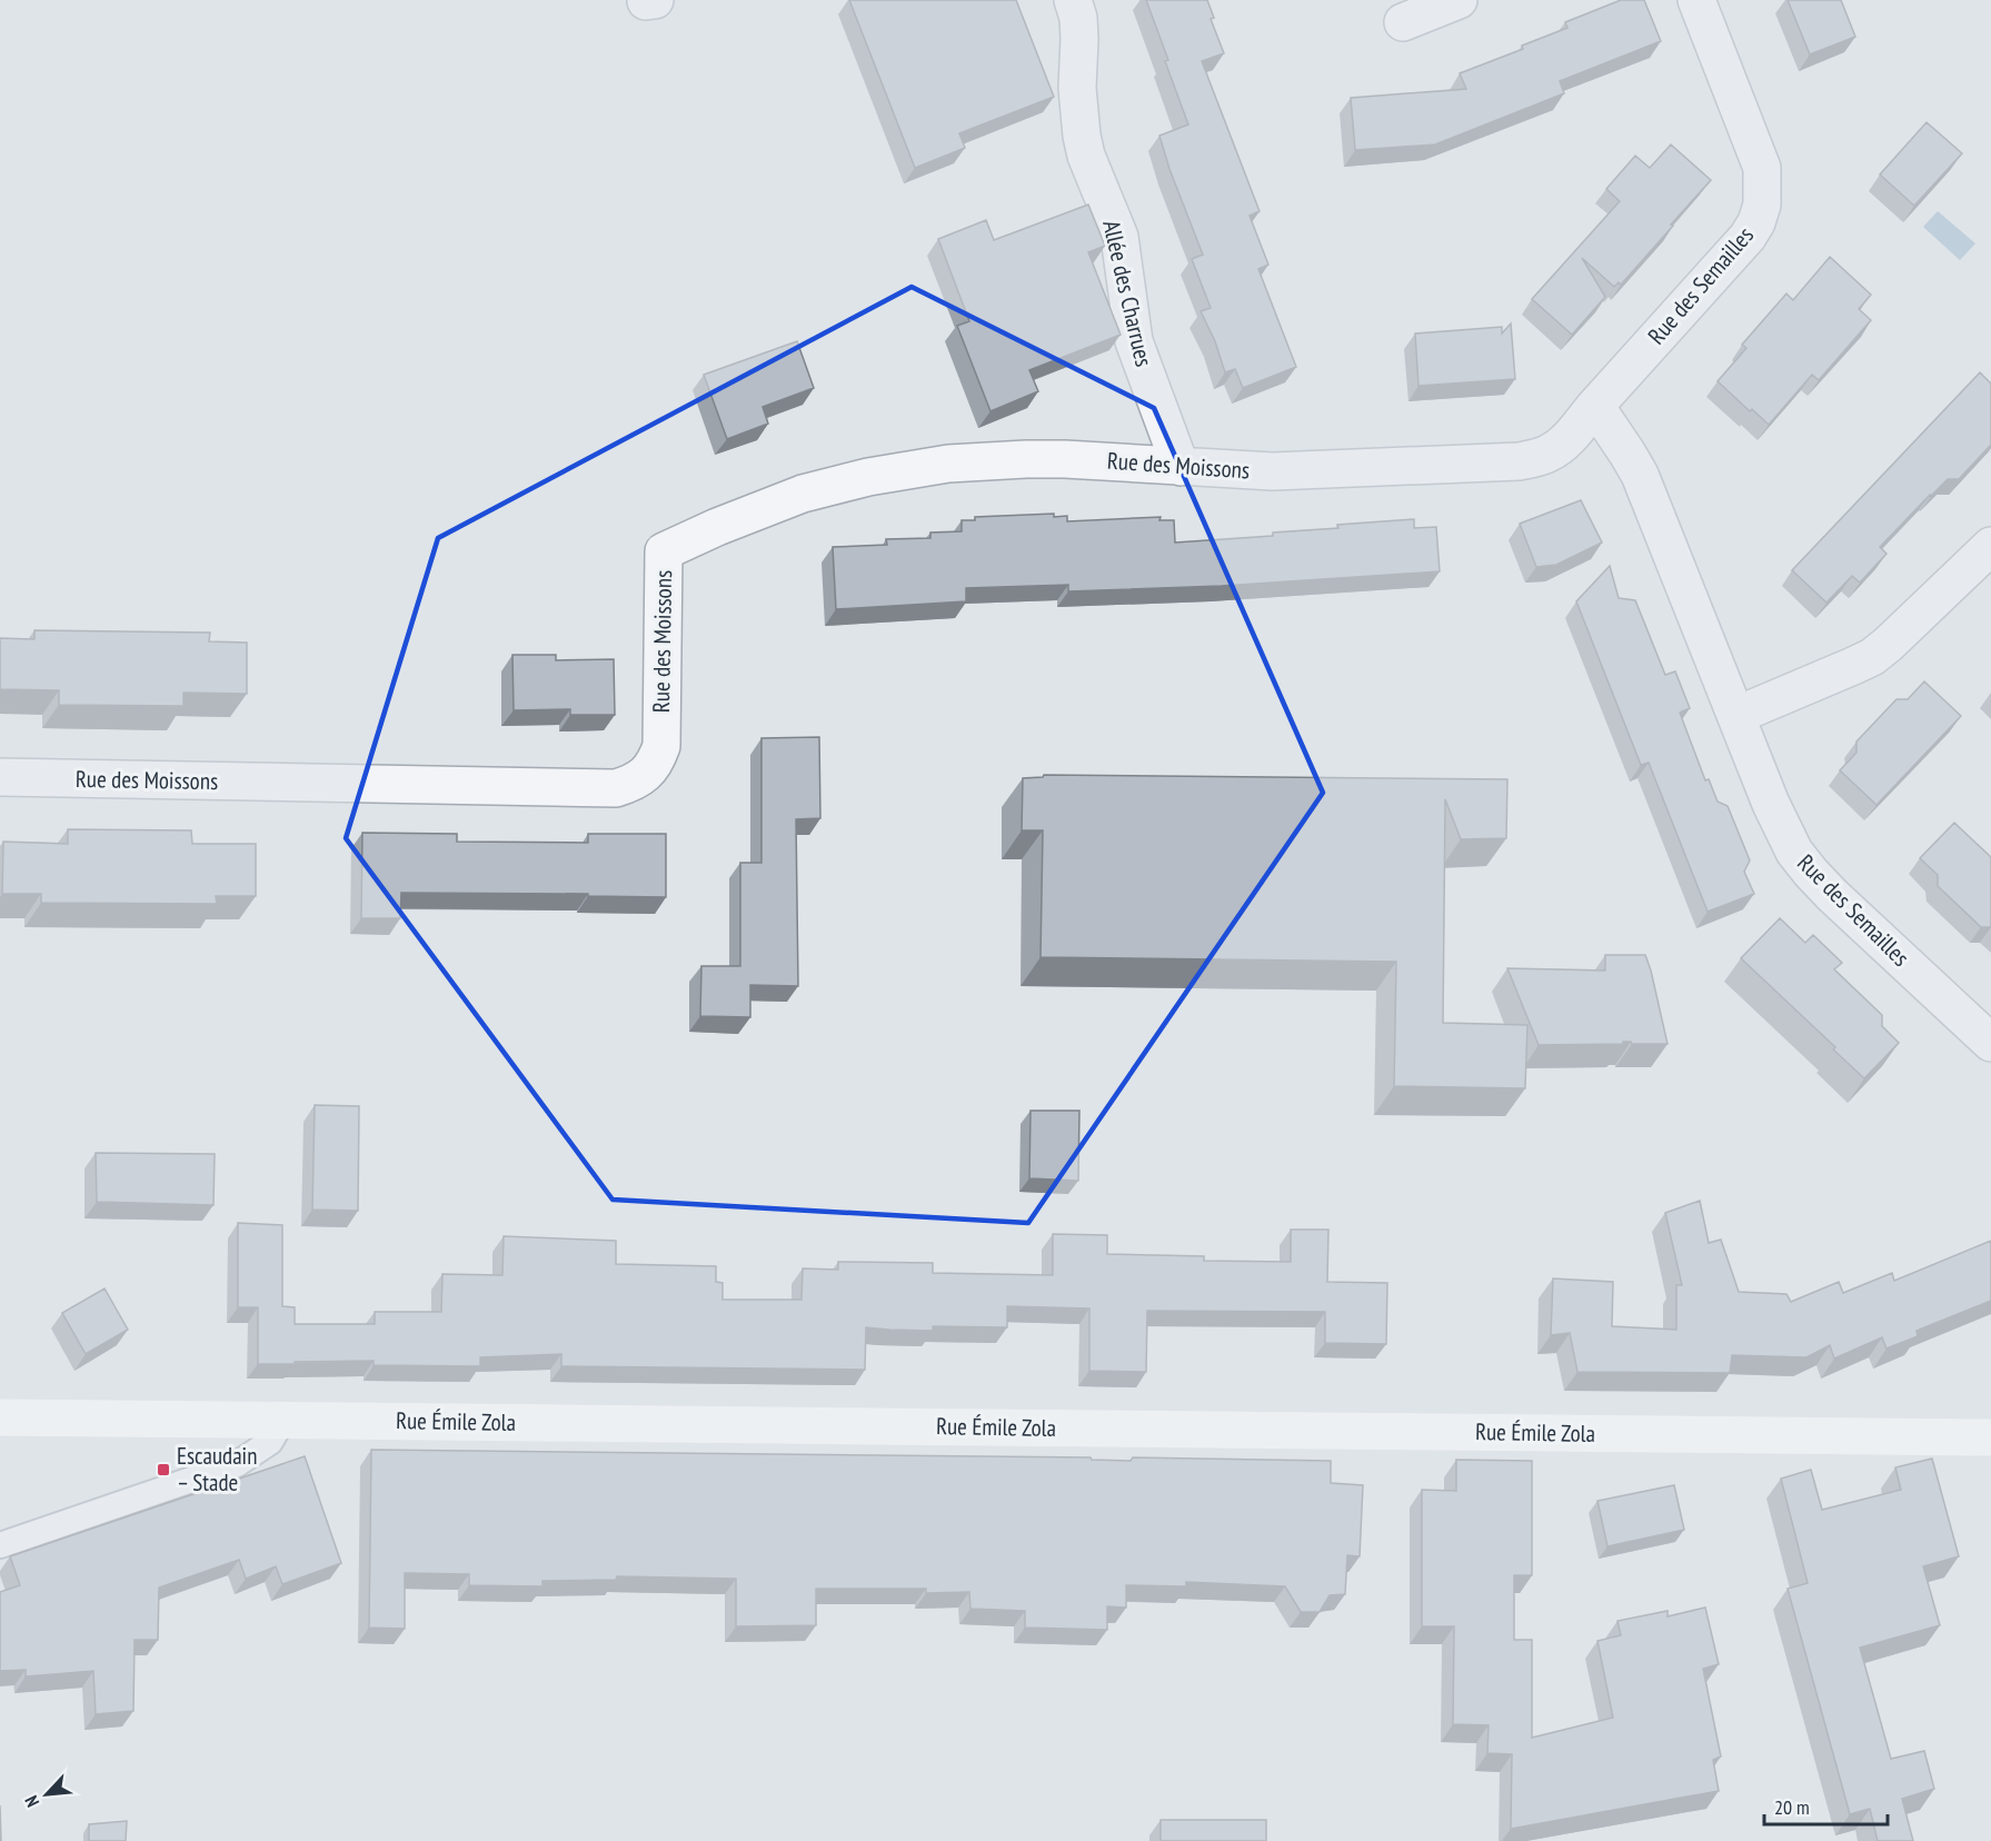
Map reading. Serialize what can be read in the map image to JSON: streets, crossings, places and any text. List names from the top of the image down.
{
  "streets": {
    "street": [
      "Rue des Semailles",
      "Allée des Charrues",
      "Rue des Moissons",
      "Rue Émile Zola"
    ]
  },
  "crossings": [
    ["Rue des Semailles", "Rue des Moissons"],
    ["Allée des Charrues", "Rue des Moissons"]
  ],
  "places": {
    "transit": ["Escaudain – Stade"]
  },
  "scale_bar": "20 m",
  "north": "bottom left"
}
